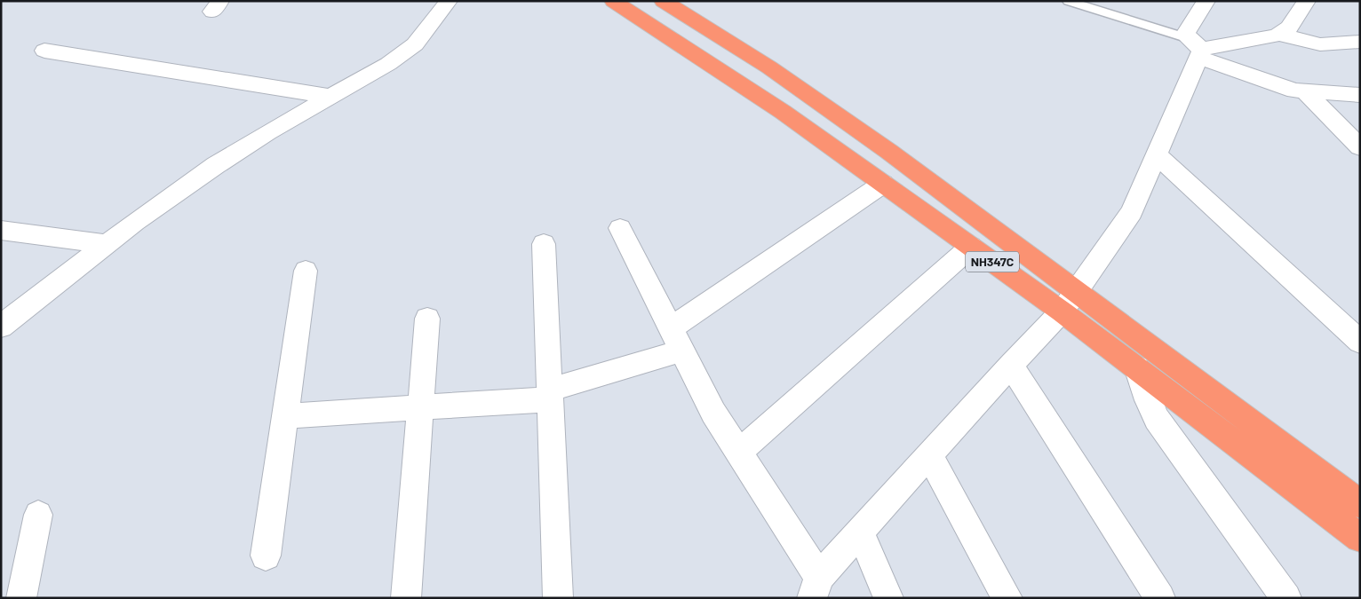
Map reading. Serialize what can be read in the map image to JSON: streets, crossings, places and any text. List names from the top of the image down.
{
  "streets": {
    "highway": ["NH347C"]
  }
}
